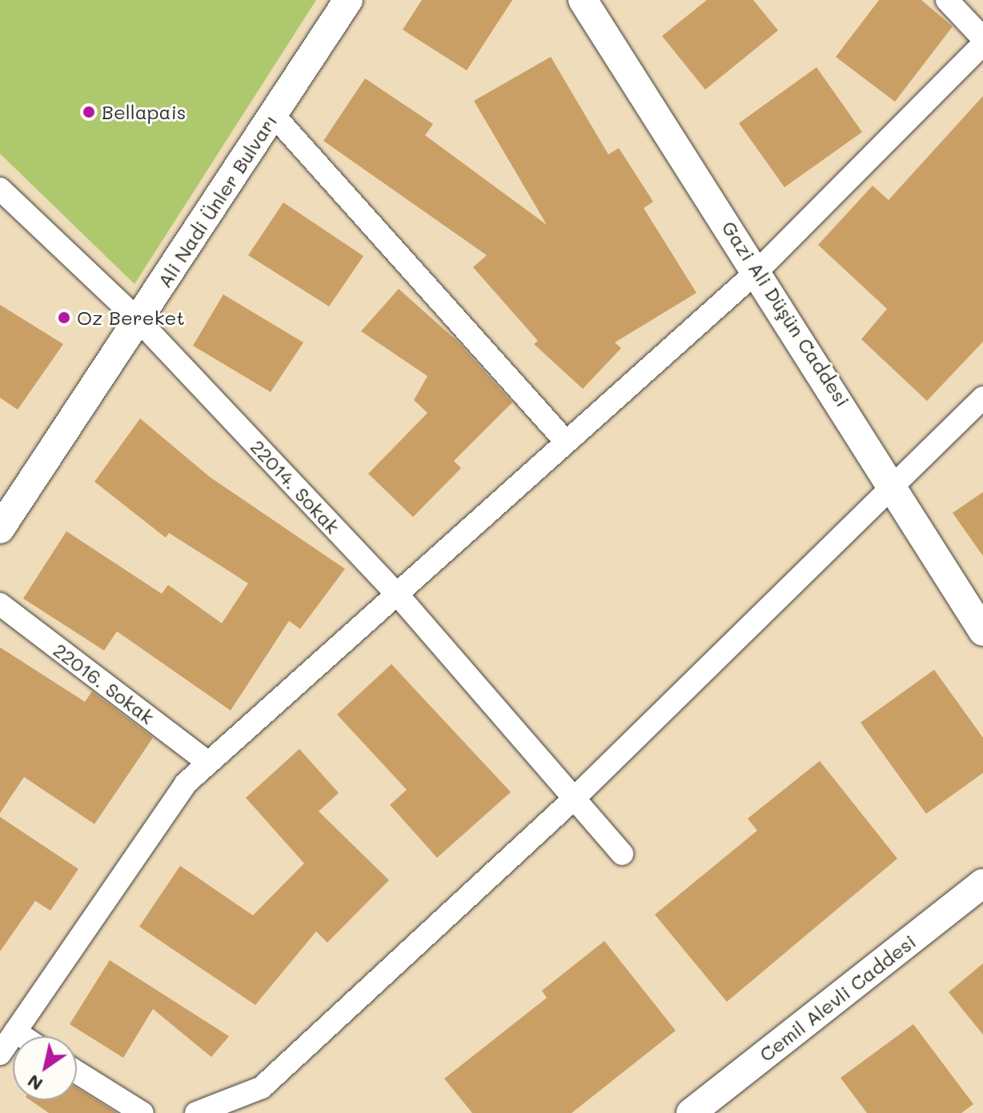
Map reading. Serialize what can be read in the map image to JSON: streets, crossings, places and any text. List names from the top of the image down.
{
  "streets": {
    "street": [
      "Ali Nadi Ünler Bulvarı",
      "Gazi Ali Düşün Caddesi",
      "22014. Sokak",
      "22016. Sokak",
      "Cemil Alevli Caddesi"
    ]
  },
  "crossings": [
    ["Ali Nadi Ünler Bulvarı", "22014. Sokak"]
  ],
  "places": ["Bellapais", "Oz Bereket"],
  "north": "bottom left"
}
